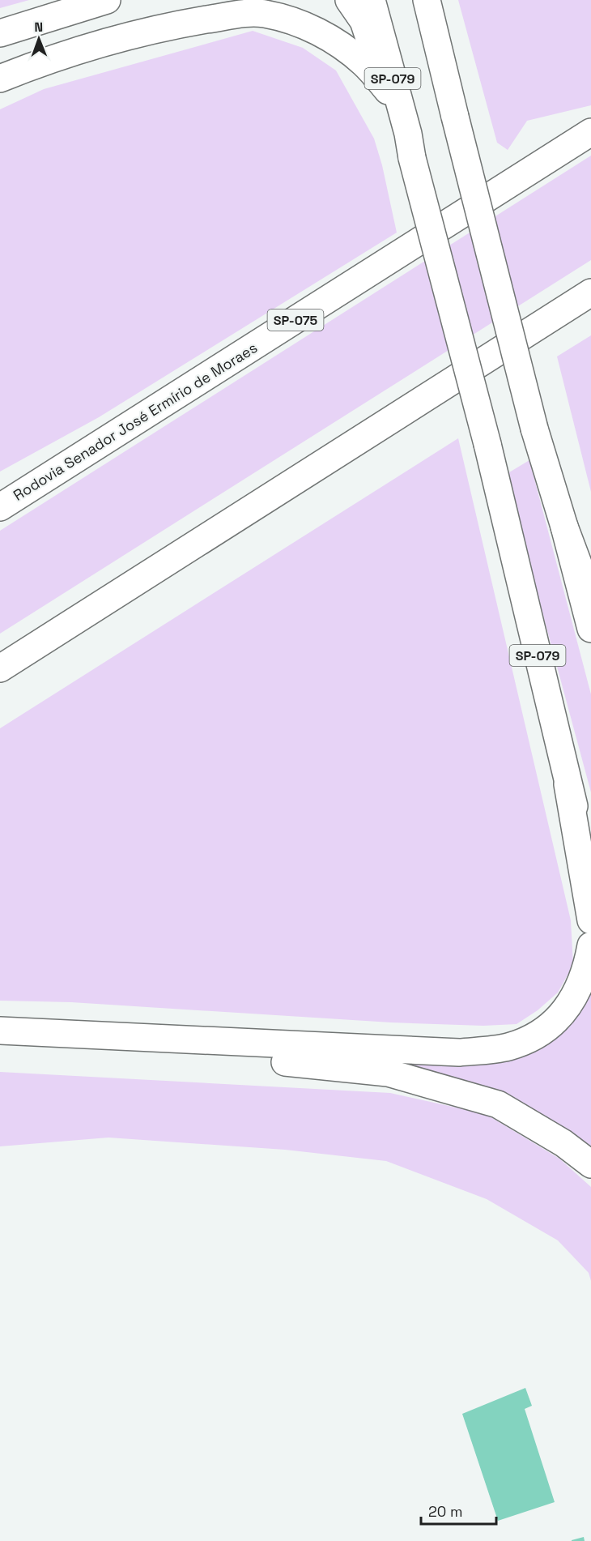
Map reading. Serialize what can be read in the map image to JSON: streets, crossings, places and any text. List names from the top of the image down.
{
  "streets": {
    "main road": ["SP-079", "SP-075", "Rodovia Senador José Ermírio de Moraes"]
  },
  "scale_bar": "20 m",
  "north": "top"
}
